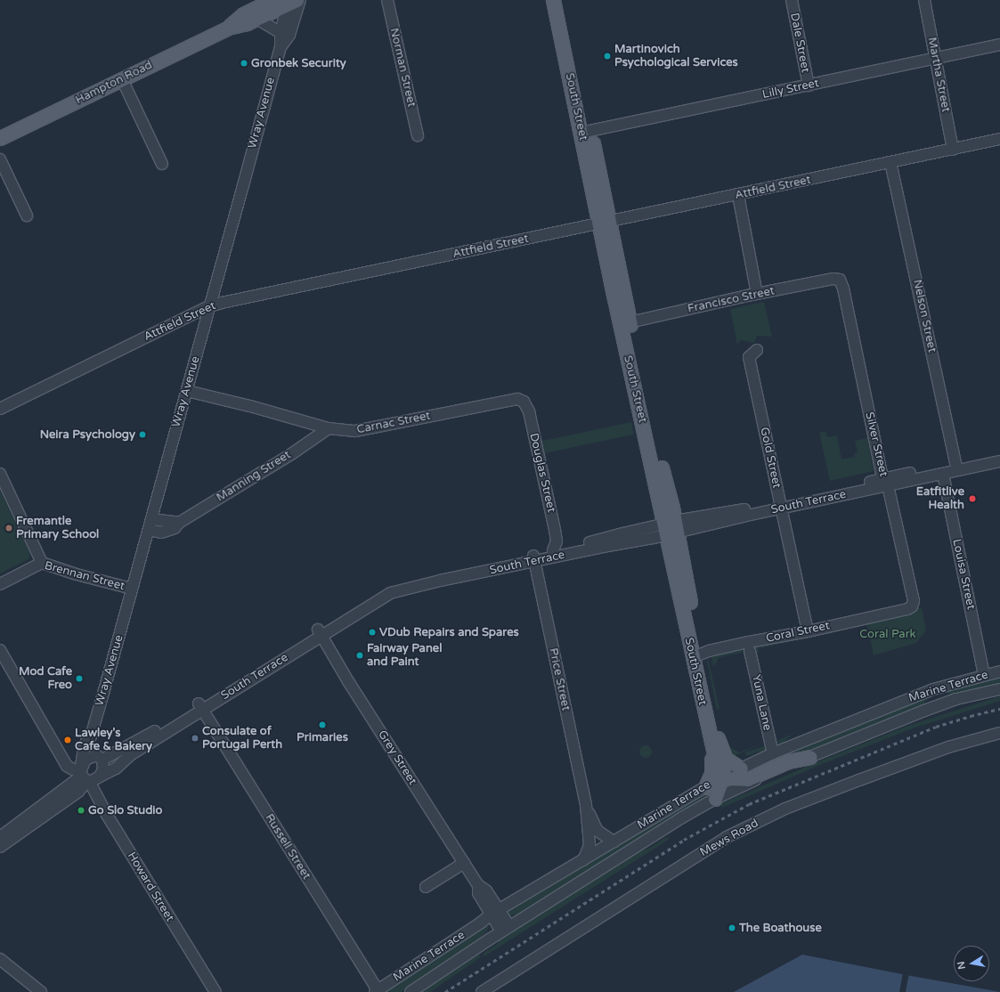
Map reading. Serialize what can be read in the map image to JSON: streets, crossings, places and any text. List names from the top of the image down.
{
  "streets": {
    "main road": ["Hampton Road", "South Street"],
    "street": [
      "Dale Street",
      "Norman Street",
      "Martha Street",
      "Lilly Street",
      "Wray Avenue",
      "Attfield Street",
      "Francisco Street",
      "Nelson Street",
      "Carnac Street",
      "Silver Street",
      "Gold Street",
      "Douglas Street",
      "Manning Street",
      "South Terrace",
      "Louisa Street",
      "Brennan Street",
      "Coral Street",
      "Price Street",
      "Marine Terrace",
      "Yuna Lane",
      "Grey Street",
      "Mews Road",
      "Russell Street",
      "Howard Street"
    ]
  },
  "crossings": [
    ["Dale Street", "Lilly Street"],
    ["Martha Street", "Lilly Street"],
    ["Martha Street", "Attfield Street"],
    ["Hampton Road", "Wray Avenue"],
    ["Lilly Street", "South Street"],
    ["South Street", "Attfield Street"],
    ["South Street", "Francisco Street"],
    ["South Street", "South Terrace"],
    ["South Street", "Coral Street"],
    ["South Street", "Marine Terrace"],
    ["Wray Avenue", "Attfield Street"],
    ["Wray Avenue", "Carnac Street"],
    ["Wray Avenue", "Manning Street"],
    ["Wray Avenue", "South Terrace"],
    ["Wray Avenue", "Brennan Street"],
    ["Wray Avenue", "Howard Street"],
    ["Attfield Street", "Nelson Street"],
    ["Francisco Street", "Silver Street"],
    ["Nelson Street", "South Terrace"],
    ["Carnac Street", "Douglas Street"],
    ["Carnac Street", "Manning Street"],
    ["Silver Street", "South Terrace"],
    ["Silver Street", "Coral Street"],
    ["Gold Street", "South Terrace"],
    ["Gold Street", "Coral Street"],
    ["Douglas Street", "South Terrace"],
    ["South Terrace", "Louisa Street"],
    ["South Terrace", "Price Street"],
    ["South Terrace", "Grey Street"],
    ["South Terrace", "Russell Street"],
    ["South Terrace", "Howard Street"],
    ["Louisa Street", "Marine Terrace"],
    ["Price Street", "Marine Terrace"],
    ["Marine Terrace", "Yuna Lane"],
    ["Marine Terrace", "Grey Street"],
    ["Marine Terrace", "Russell Street"]
  ],
  "parks": ["Coral Park"],
  "places": [
    "Martinovich Psychological Services",
    "Gronbek Security",
    "Neira Psychology",
    "Eatfitlive Health",
    "Fremantle Primary School",
    "VDub Repairs and Spares",
    "Fairway Panel and Paint",
    "Mod Cafe Freo",
    "Primaries",
    "Consulate of Portugal Perth",
    "Lawley's Cafe & Bakery",
    "Go Slo Studio",
    "The Boathouse"
  ],
  "north": "left"
}
